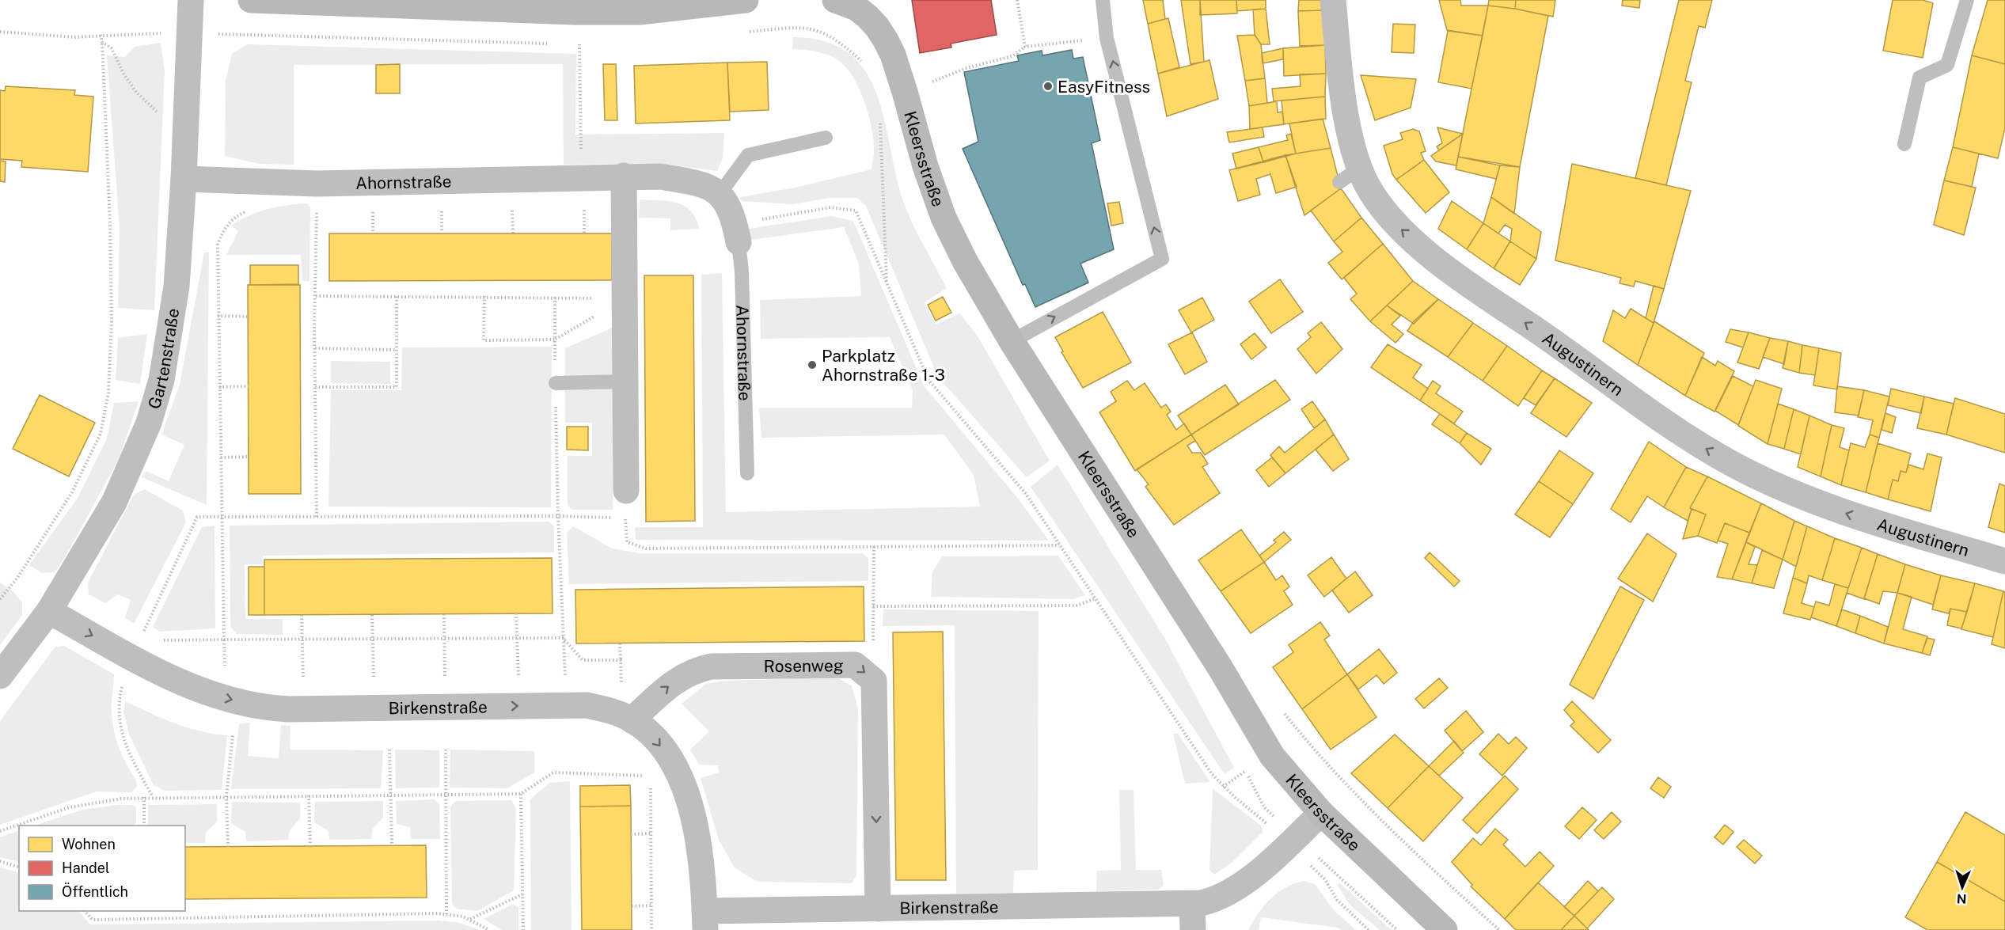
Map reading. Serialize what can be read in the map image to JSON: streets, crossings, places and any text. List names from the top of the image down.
{
  "streets": {
    "main road": ["Kleersstraße"],
    "street": [
      "Ahornstraße",
      "Gartenstraße",
      "Augustinern",
      "Rosenweg",
      "Birkenstraße"
    ]
  },
  "crossings": [
    ["Kleersstraße", "Birkenstraße"],
    ["Ahornstraße", "Gartenstraße"],
    ["Gartenstraße", "Birkenstraße"],
    ["Rosenweg", "Birkenstraße"]
  ],
  "one_way": ["Augustinern", "Rosenweg"],
  "places": ["EasyFitness", "Parkplatz Ahornstraße 1-3"],
  "legend": ["Wohnen", "Handel", "Öffentlich"],
  "north": "bottom"
}
